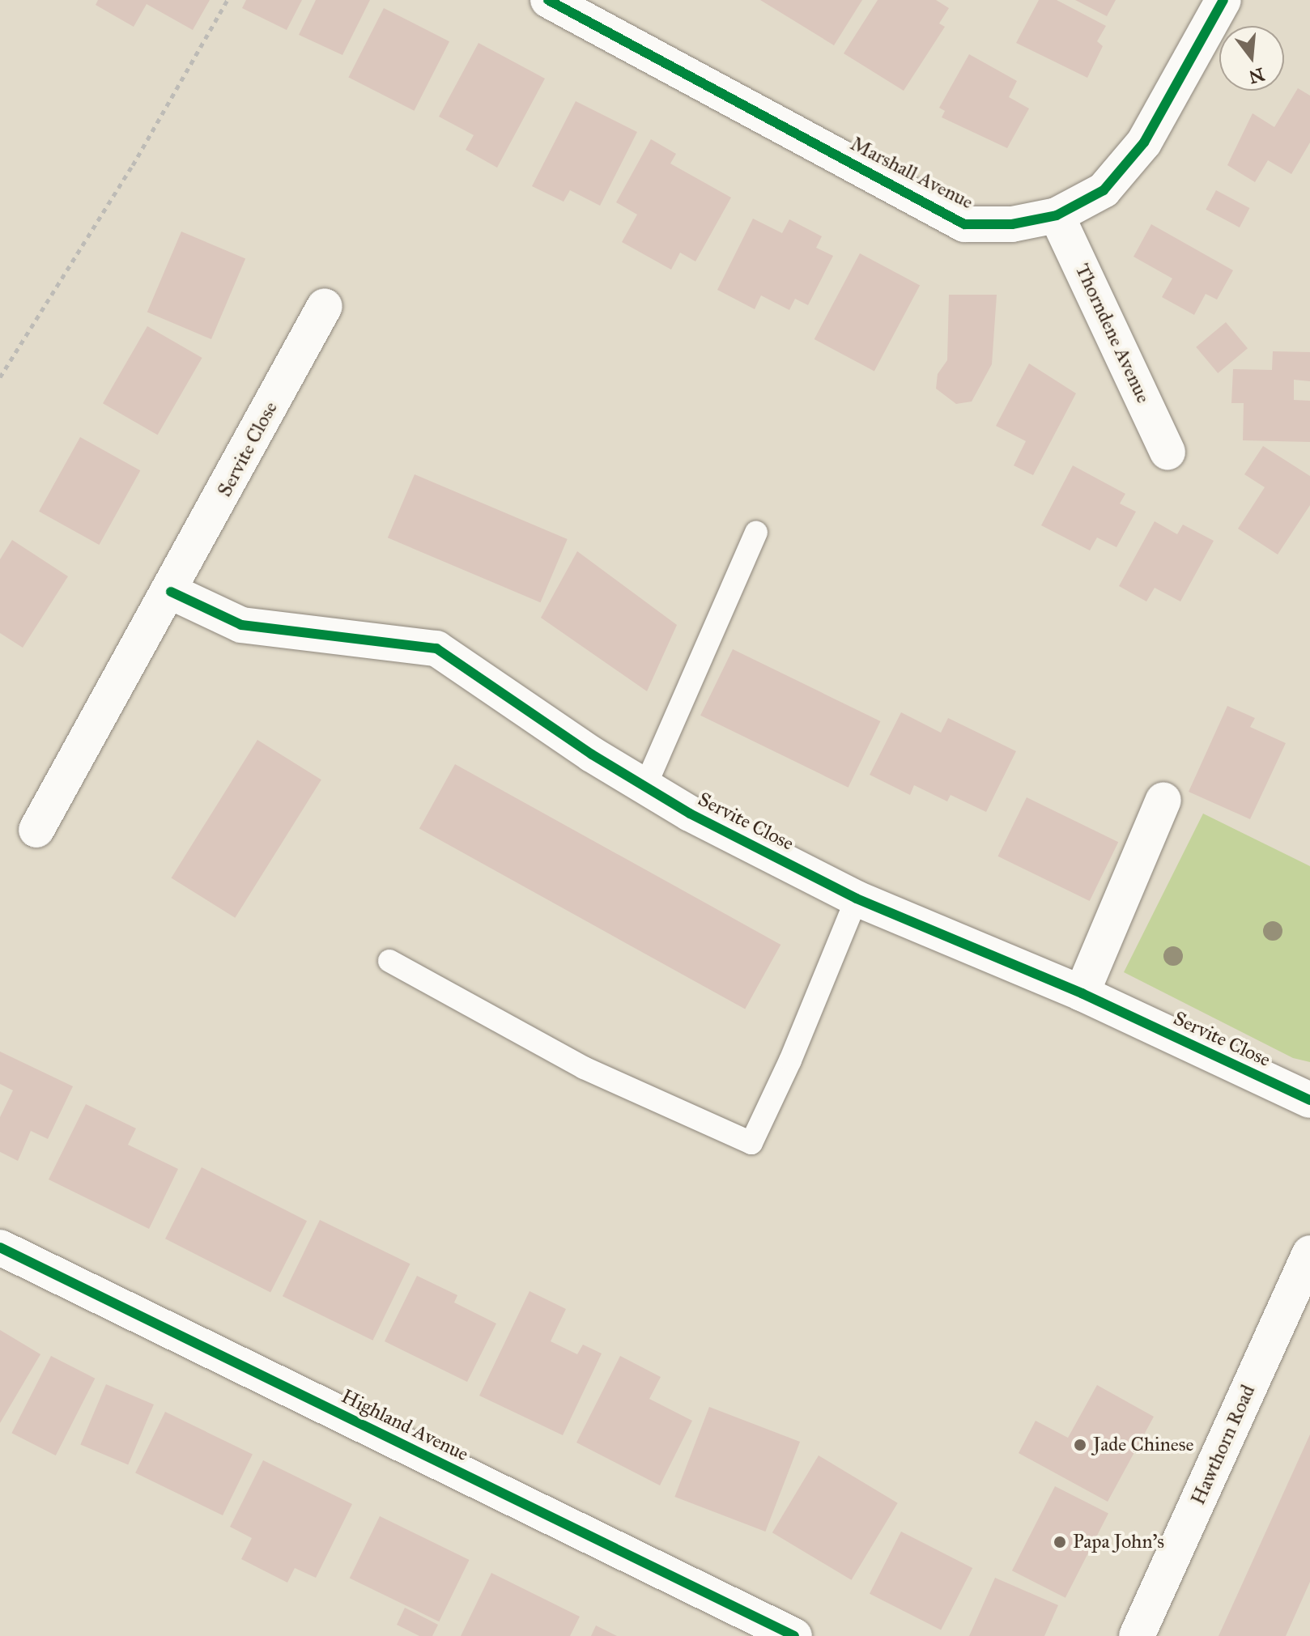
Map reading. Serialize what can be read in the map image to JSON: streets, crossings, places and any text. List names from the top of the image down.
{
  "streets": {
    "street": [
      "Marshall Avenue",
      "Thorndene Avenue",
      "Servite Close",
      "Highland Avenue",
      "Hawthorn Road"
    ]
  },
  "crossings": [
    ["Marshall Avenue", "Thorndene Avenue"]
  ],
  "places": ["Jade Chinese", "Papa John's"],
  "north": "bottom"
}
